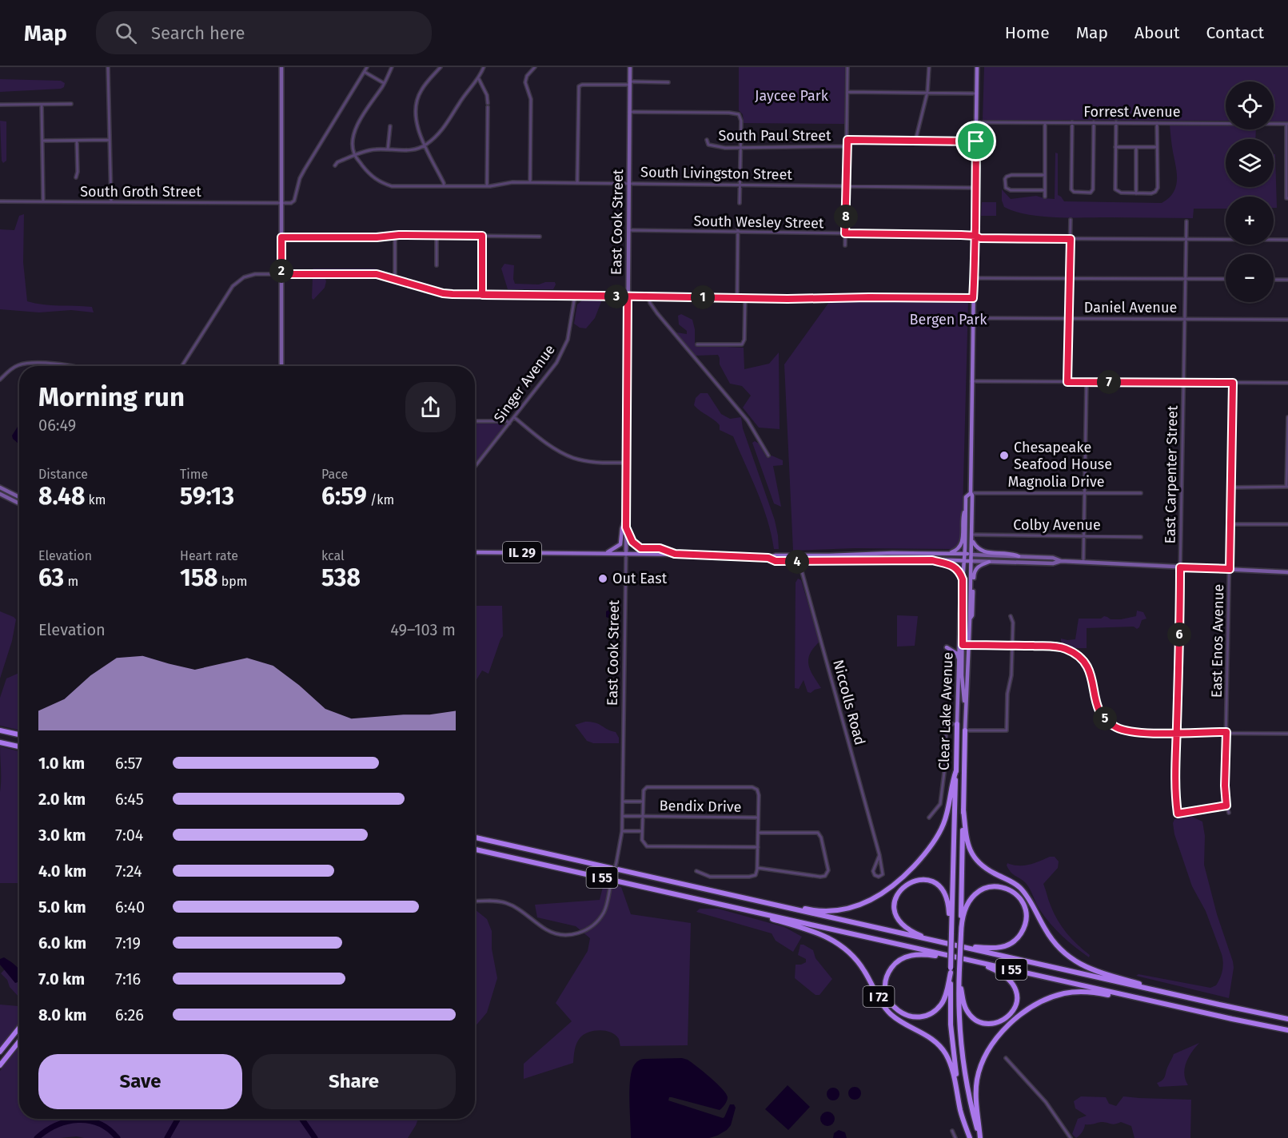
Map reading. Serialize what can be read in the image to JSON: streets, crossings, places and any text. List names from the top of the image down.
{
  "streets": {
    "highway": ["Clear Lake Avenue", "I 55", "I 72"],
    "main road": ["East Cook Street", "IL 29"],
    "street": [
      "Forrest Avenue",
      "South Paul Street",
      "South Livingston Street",
      "South Groth Street",
      "South Wesley Street",
      "Daniel Avenue",
      "Singer Avenue",
      "East Carpenter Street",
      "Magnolia Drive",
      "Colby Avenue",
      "East Enos Avenue",
      "Niccolls Road",
      "Bendix Drive"
    ]
  },
  "crossings": [
    ["Forrest Avenue", "Clear Lake Avenue"],
    ["South Paul Street", "Clear Lake Avenue"],
    ["South Livingston Street", "East Cook Street"],
    ["South Livingston Street", "Clear Lake Avenue"],
    ["East Cook Street", "South Wesley Street"],
    ["East Cook Street", "IL 29"],
    ["East Cook Street", "Bendix Drive"],
    ["South Wesley Street", "East Carpenter Street"],
    ["South Wesley Street", "Clear Lake Avenue"],
    ["Daniel Avenue", "East Carpenter Street"],
    ["Daniel Avenue", "Clear Lake Avenue"],
    ["East Carpenter Street", "IL 29"],
    ["East Carpenter Street", "East Enos Avenue"],
    ["Magnolia Drive", "Clear Lake Avenue"],
    ["Colby Avenue", "Clear Lake Avenue"],
    ["IL 29", "East Enos Avenue"],
    ["IL 29", "Niccolls Road"],
    ["IL 29", "Clear Lake Avenue"],
    ["I 55", "I 72"]
  ],
  "parks": ["Jaycee Park", "Bergen Park"],
  "places": ["Chesapeake Seafood House", "Out East"],
  "page": {
    "header": "Map",
    "search": "Search here",
    "nav": [
      "Home",
      "Map",
      "About",
      "Contact"
    ],
    "map_buttons": ["+", "−"],
    "pins": [
      "8",
      "2",
      "3",
      "1",
      "7",
      "4",
      "6",
      "5"
    ],
    "heading": ["Morning run", "06:49"],
    "stats": [
      ["Distance", "8.48 km"],
      ["Time", "59:13"],
      ["Pace", "6:59 /km"],
      ["Elevation", "63 m"],
      ["Heart rate", "158 bpm"],
      ["kcal", "538"]
    ],
    "chart": ["Elevation", "49–103 m"],
    "list": [
      {
        "name": "1.0 km",
        "note": "6:57"
      },
      {
        "name": "2.0 km",
        "note": "6:45"
      },
      {
        "name": "3.0 km",
        "note": "7:04"
      },
      {
        "name": "4.0 km",
        "note": "7:24"
      },
      {
        "name": "5.0 km",
        "note": "6:40"
      },
      {
        "name": "6.0 km",
        "note": "7:19"
      },
      {
        "name": "7.0 km",
        "note": "7:16"
      },
      {
        "name": "8.0 km",
        "note": "6:26"
      }
    ],
    "buttons": ["Save", "Share"]
  }
}
